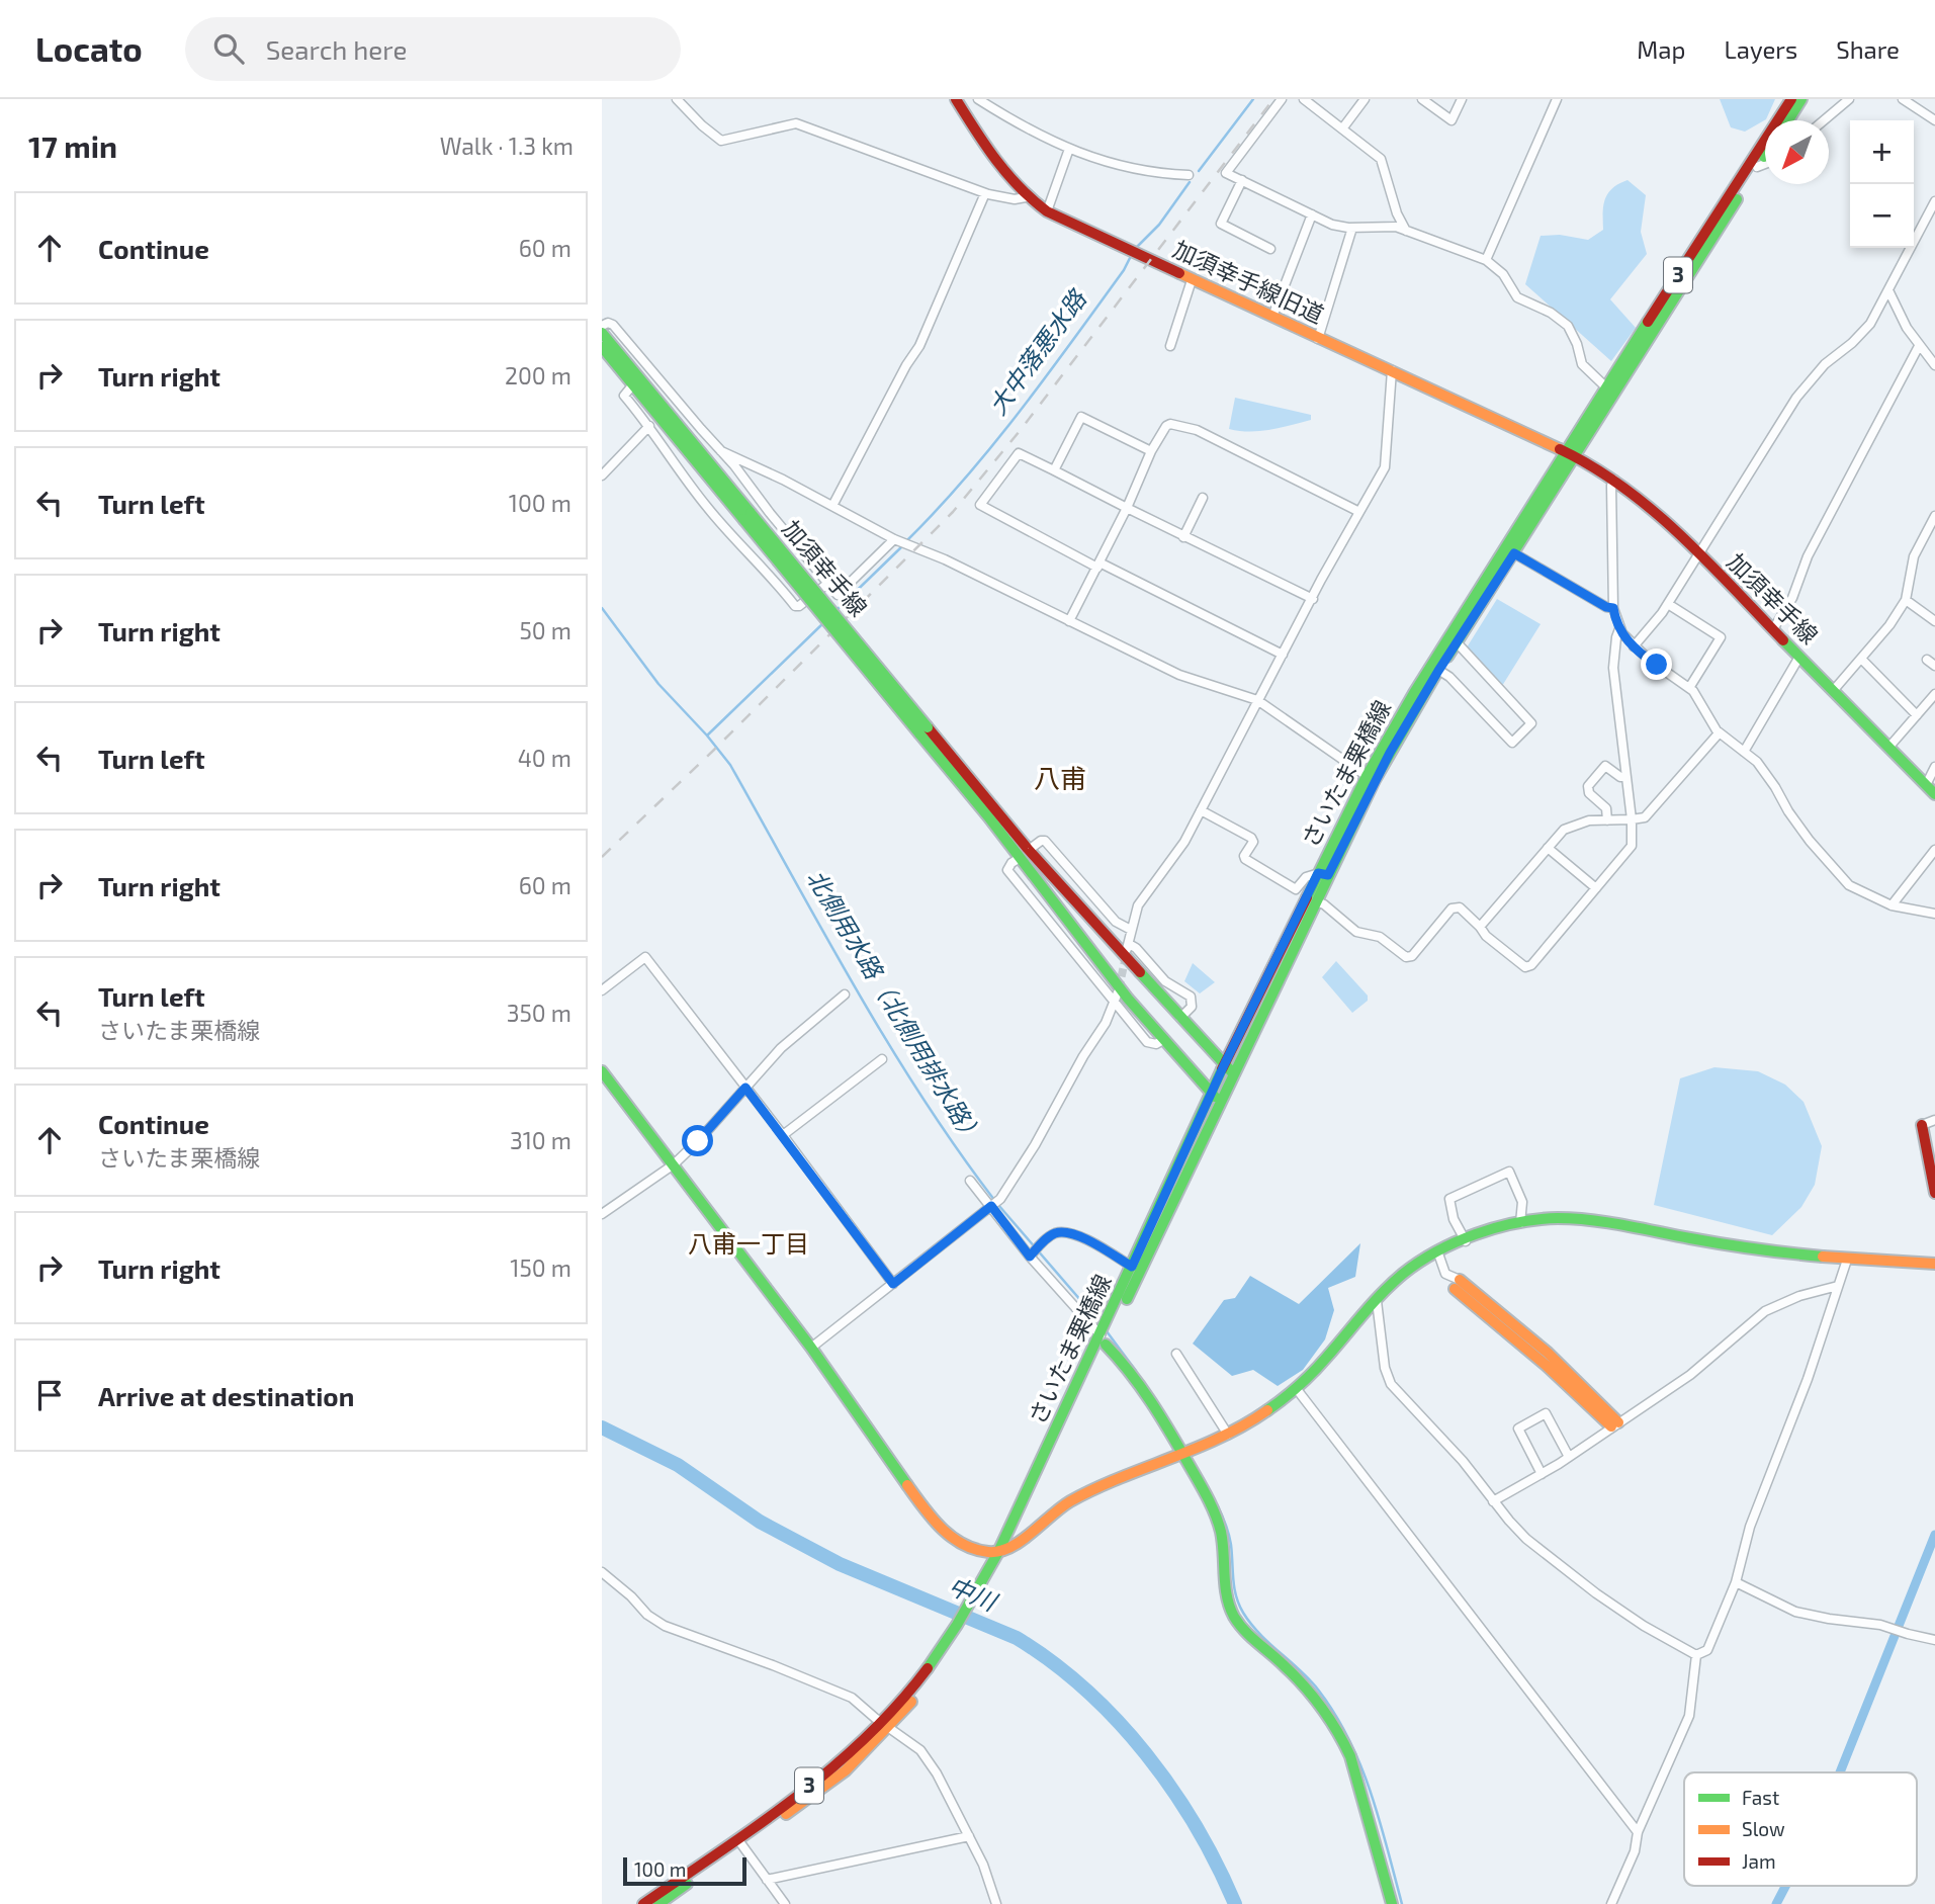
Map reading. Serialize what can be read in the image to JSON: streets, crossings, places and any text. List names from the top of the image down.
{
  "streets": {
    "main road": [
      "3",
      "加須幸手線旧道",
      "加須幸手線",
      "さいたま栗橋線"
    ]
  },
  "crossings": [
    ["加須幸手線旧道", "加須幸手線"],
    ["加須幸手線旧道", "さいたま栗橋線"],
    ["加須幸手線", "さいたま栗橋線"]
  ],
  "districts": ["八甫", "八甫一丁目"],
  "water": ["大中落悪水路", "北側用水路（北側用排水路）", "中川"],
  "legend": ["Fast", "Slow", "Jam"],
  "scale_bar": "100 m",
  "north": "bottom left",
  "page": {
    "header": "Locato",
    "search": "Search here",
    "nav": ["Map", "Layers", "Share"],
    "heading": ["17 min", "Walk · 1.3 km"],
    "map_buttons": ["+", "−"],
    "list": [
      ["Continue", "60 m"],
      ["Turn right", "200 m"],
      ["Turn left", "100 m"],
      ["Turn right", "50 m"],
      ["Turn left", "40 m"],
      ["Turn right", "60 m"],
      ["Turn left", "さいたま栗橋線", "350 m"],
      ["Continue", "さいたま栗橋線", "310 m"],
      ["Turn right", "150 m"],
      "Arrive at destination"
    ],
    "scale": "100 m"
  }
}
